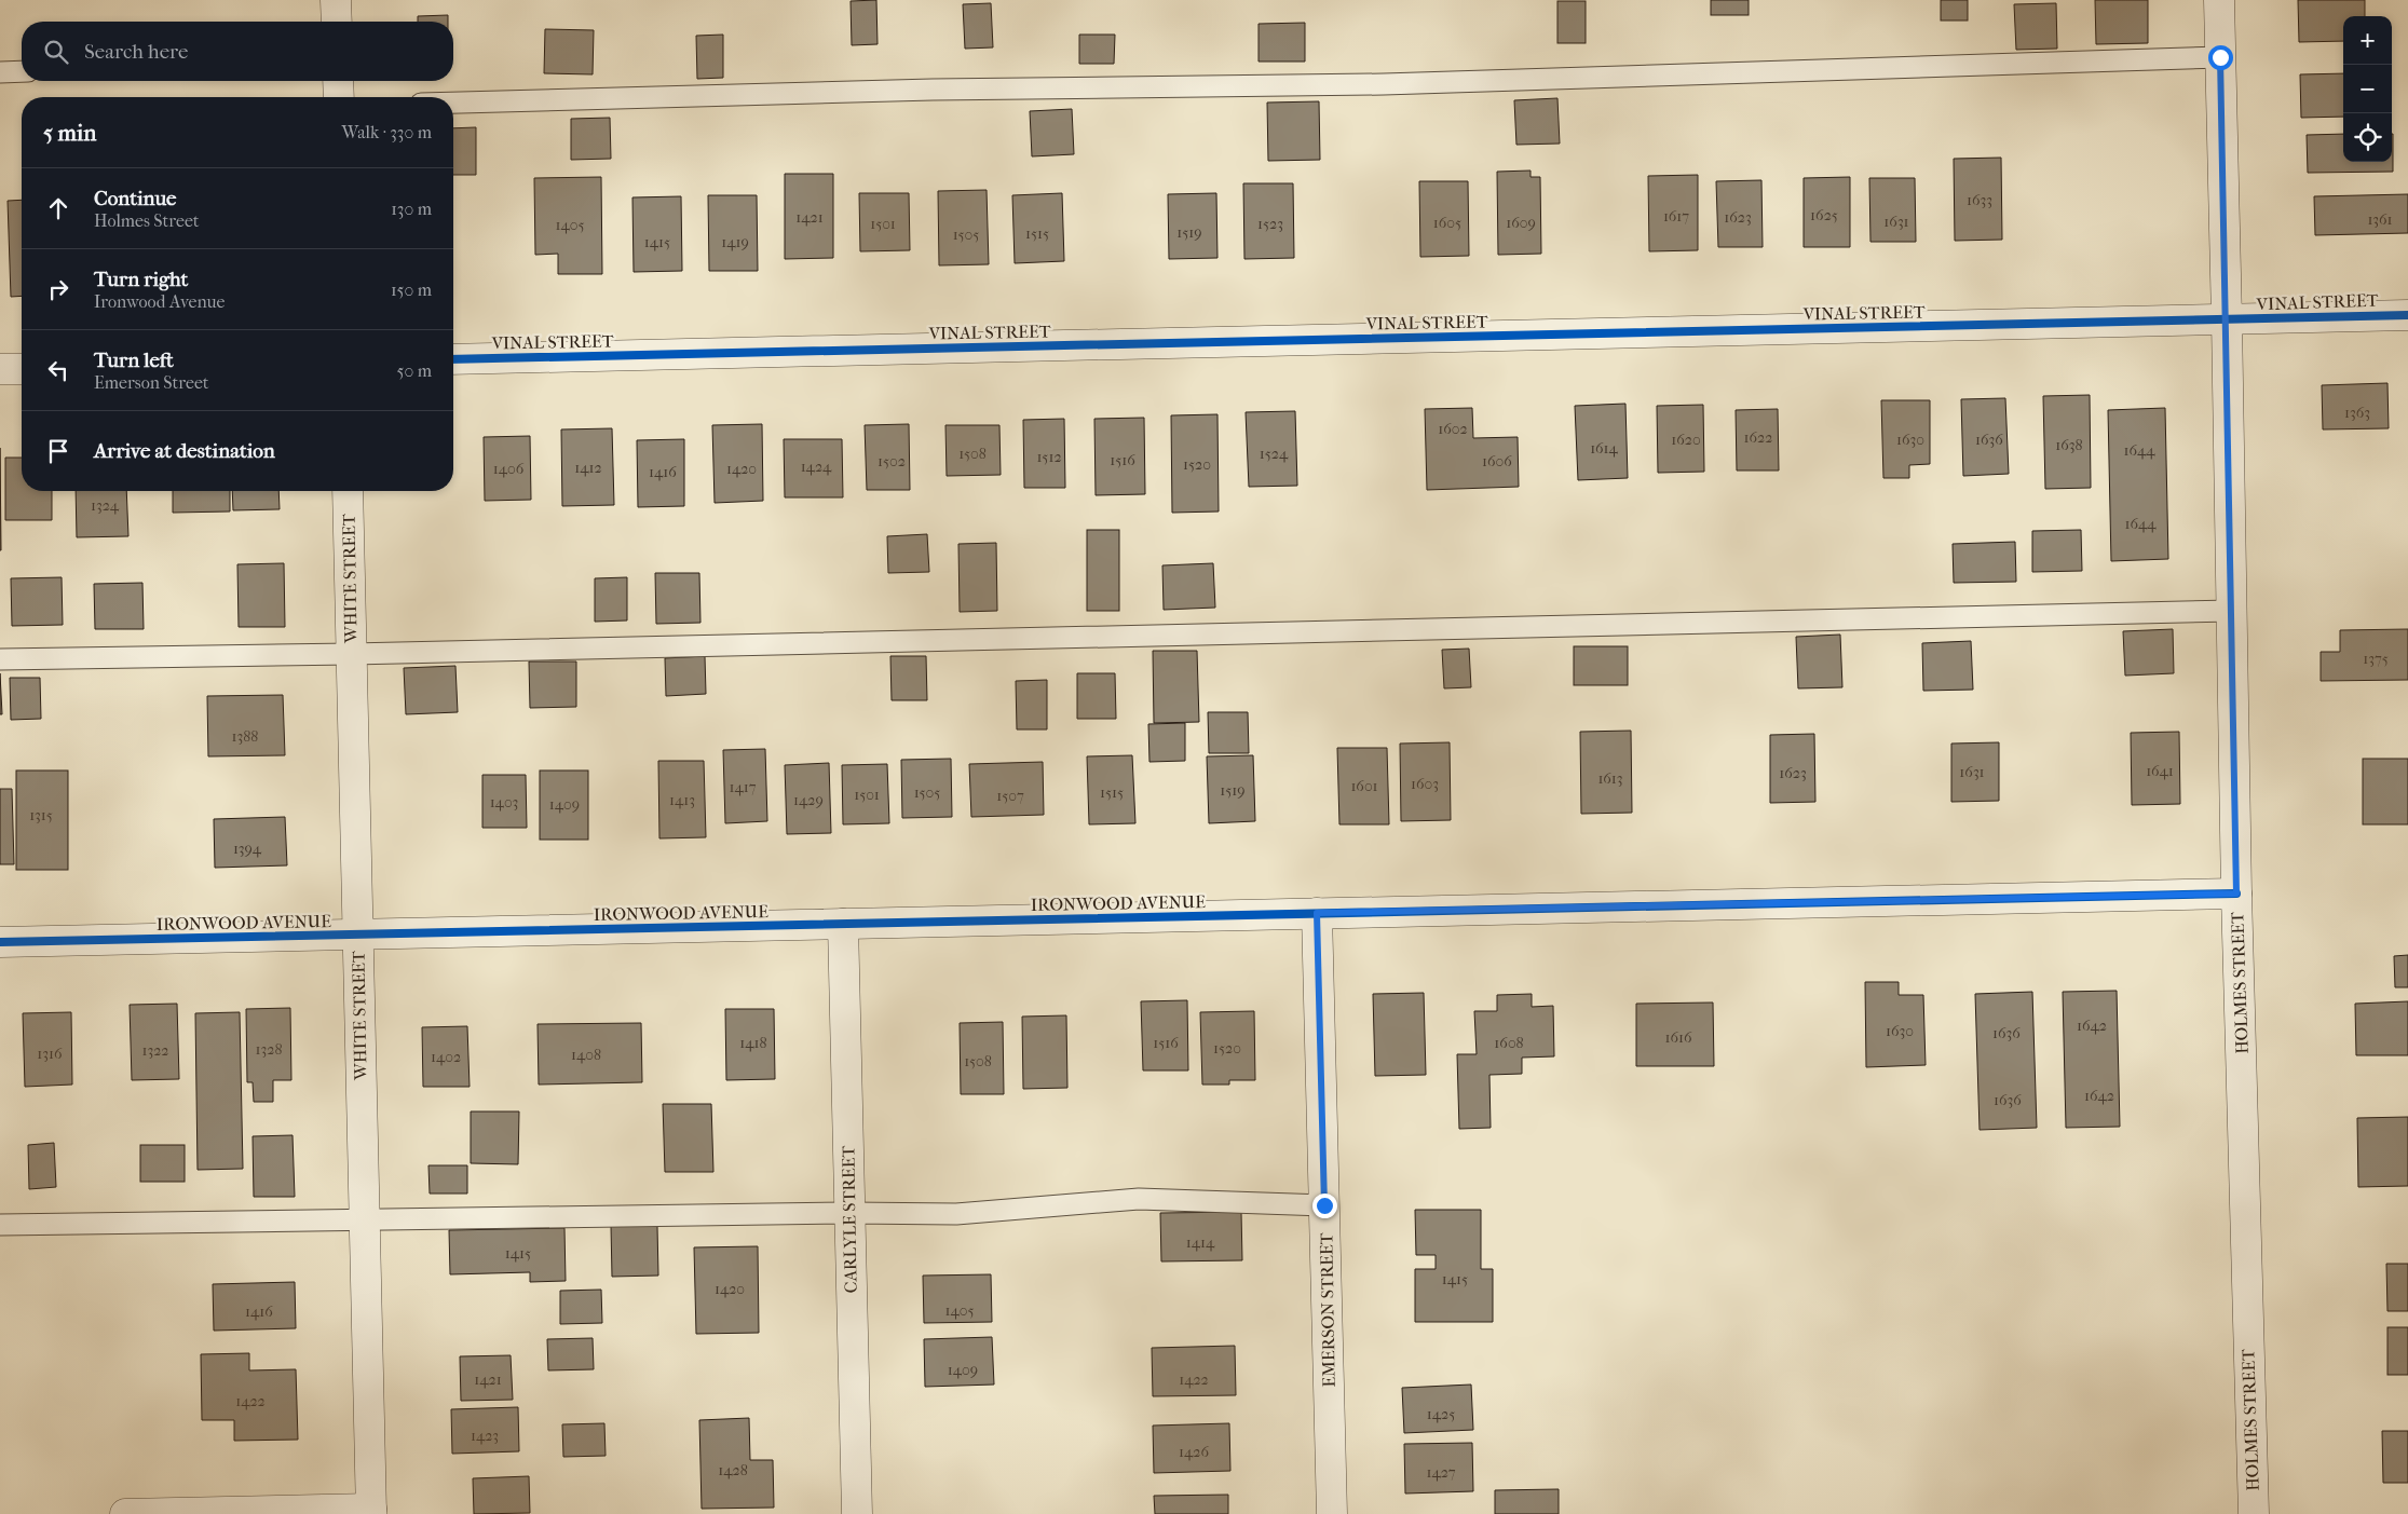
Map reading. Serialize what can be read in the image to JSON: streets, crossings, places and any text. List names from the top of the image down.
{
  "streets": {
    "street": [
      "VINAL STREET",
      "WHITE STREET",
      "IRONWOOD AVENUE",
      "HOLMES STREET",
      "CARLYLE STREET",
      "EMERSON STREET"
    ]
  },
  "crossings": [
    ["VINAL STREET", "HOLMES STREET"],
    ["WHITE STREET", "IRONWOOD AVENUE"],
    ["IRONWOOD AVENUE", "HOLMES STREET"],
    ["IRONWOOD AVENUE", "CARLYLE STREET"],
    ["IRONWOOD AVENUE", "EMERSON STREET"]
  ],
  "house_numbers": [
    "1633",
    "1625",
    "1617",
    "1421",
    "1623",
    "1361",
    "1631",
    "1605",
    "1609",
    "1501",
    "1523",
    "1405",
    "1519",
    "1515",
    "1505",
    "1415",
    "1419",
    "1363",
    "1602",
    "1622",
    "1620",
    "1630",
    "1636",
    "1638",
    "1614",
    "1644",
    "1508",
    "1524",
    "1512",
    "1516",
    "1502",
    "1606",
    "1520",
    "1424",
    "1412",
    "1406",
    "1420",
    "1416",
    "1324",
    "1644",
    "1375",
    "1388",
    "1641",
    "1631",
    "1623",
    "1613",
    "1603",
    "1601",
    "1417",
    "1519",
    "1505",
    "1515",
    "1501",
    "1507",
    "1413",
    "1429",
    "1403",
    "1409",
    "1315",
    "1394",
    "1642",
    "1630",
    "1636",
    "1616",
    "1418",
    "1516",
    "1608",
    "1520",
    "1328",
    "1322",
    "1316",
    "1408",
    "1402",
    "1508",
    "1642",
    "1636",
    "1414",
    "1415",
    "1415",
    "1420",
    "1405",
    "1416",
    "1409",
    "1421",
    "1422",
    "1422",
    "1425",
    "1423",
    "1426",
    "1428",
    "1427"
  ],
  "page": {
    "map_buttons": ["+", "−"],
    "search": "Search here",
    "heading": ["5 min", "Walk · 330 m"],
    "list": [
      ["Continue", "Holmes Street", "130 m"],
      ["Turn right", "Ironwood Avenue", "150 m"],
      ["Turn left", "Emerson Street", "50 m"],
      "Arrive at destination"
    ]
  }
}
